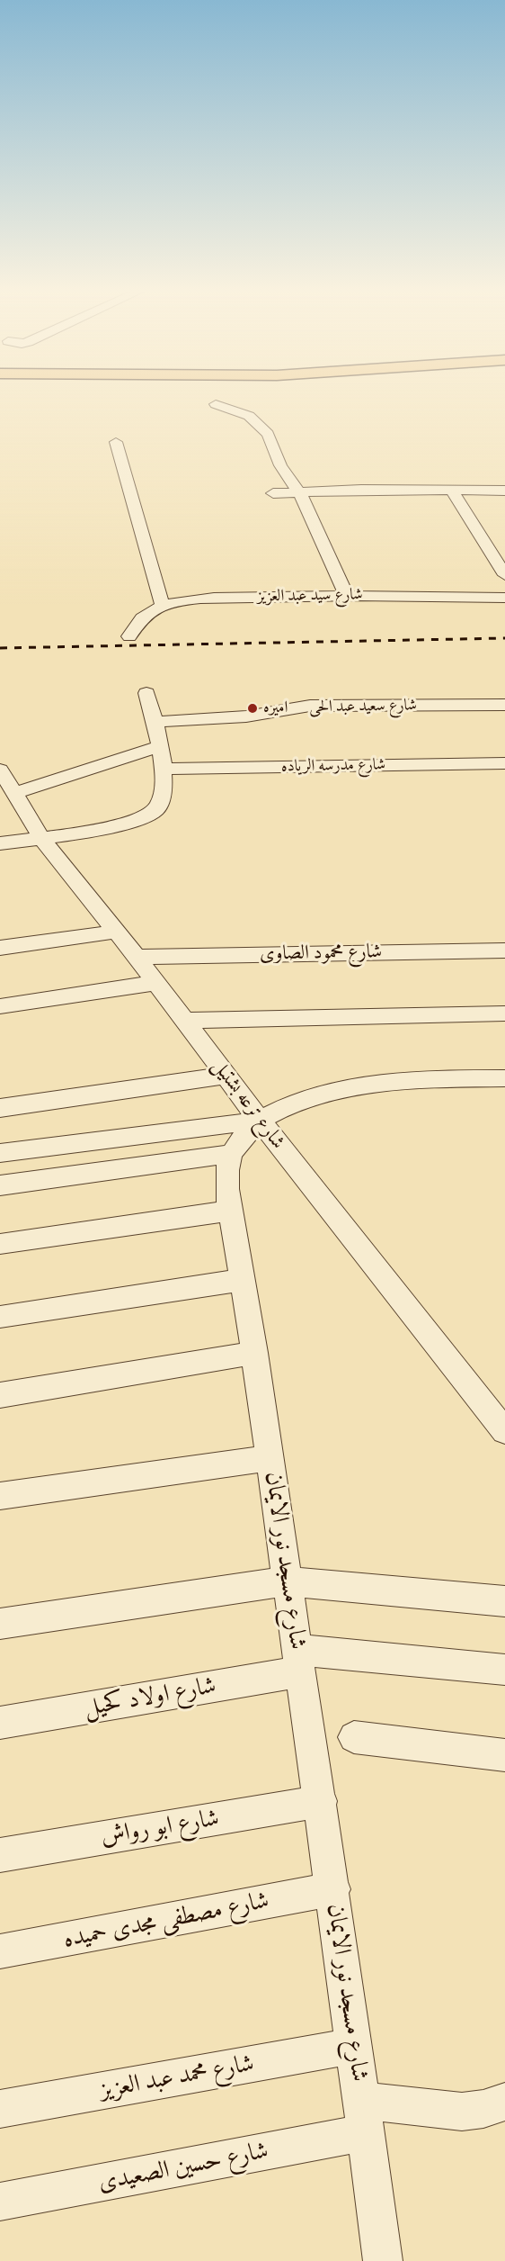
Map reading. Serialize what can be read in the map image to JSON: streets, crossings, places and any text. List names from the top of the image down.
{
  "streets": {
    "street": [
      "شارع سيد عبد العزيز",
      "شارع سعيد عبد الحى",
      "شارع مدرسه الرياده",
      "شارع محمود الصاوى",
      "شارع ترعه بشتيل",
      "شارع مسجد نور الايمان",
      "شارع اولاد كحيل",
      "شارع ابو رواش",
      "شارع مصطفى مجدى حميده",
      "شارع محمد عبد العزيز",
      "شارع حسين الصعيدى"
    ]
  },
  "crossings": [
    ["شارع محمود الصاوى", "شارع ترعه بشتيل"],
    ["شارع مسجد نور الايمان", "شارع اولاد كحيل"],
    ["شارع مسجد نور الايمان", "شارع ابو رواش"],
    ["شارع مسجد نور الايمان", "شارع مصطفى مجدى حميده"],
    ["شارع مسجد نور الايمان", "شارع محمد عبد العزيز"],
    ["شارع مسجد نور الايمان", "شارع حسين الصعيدى"]
  ],
  "places": ["اميره"]
}
